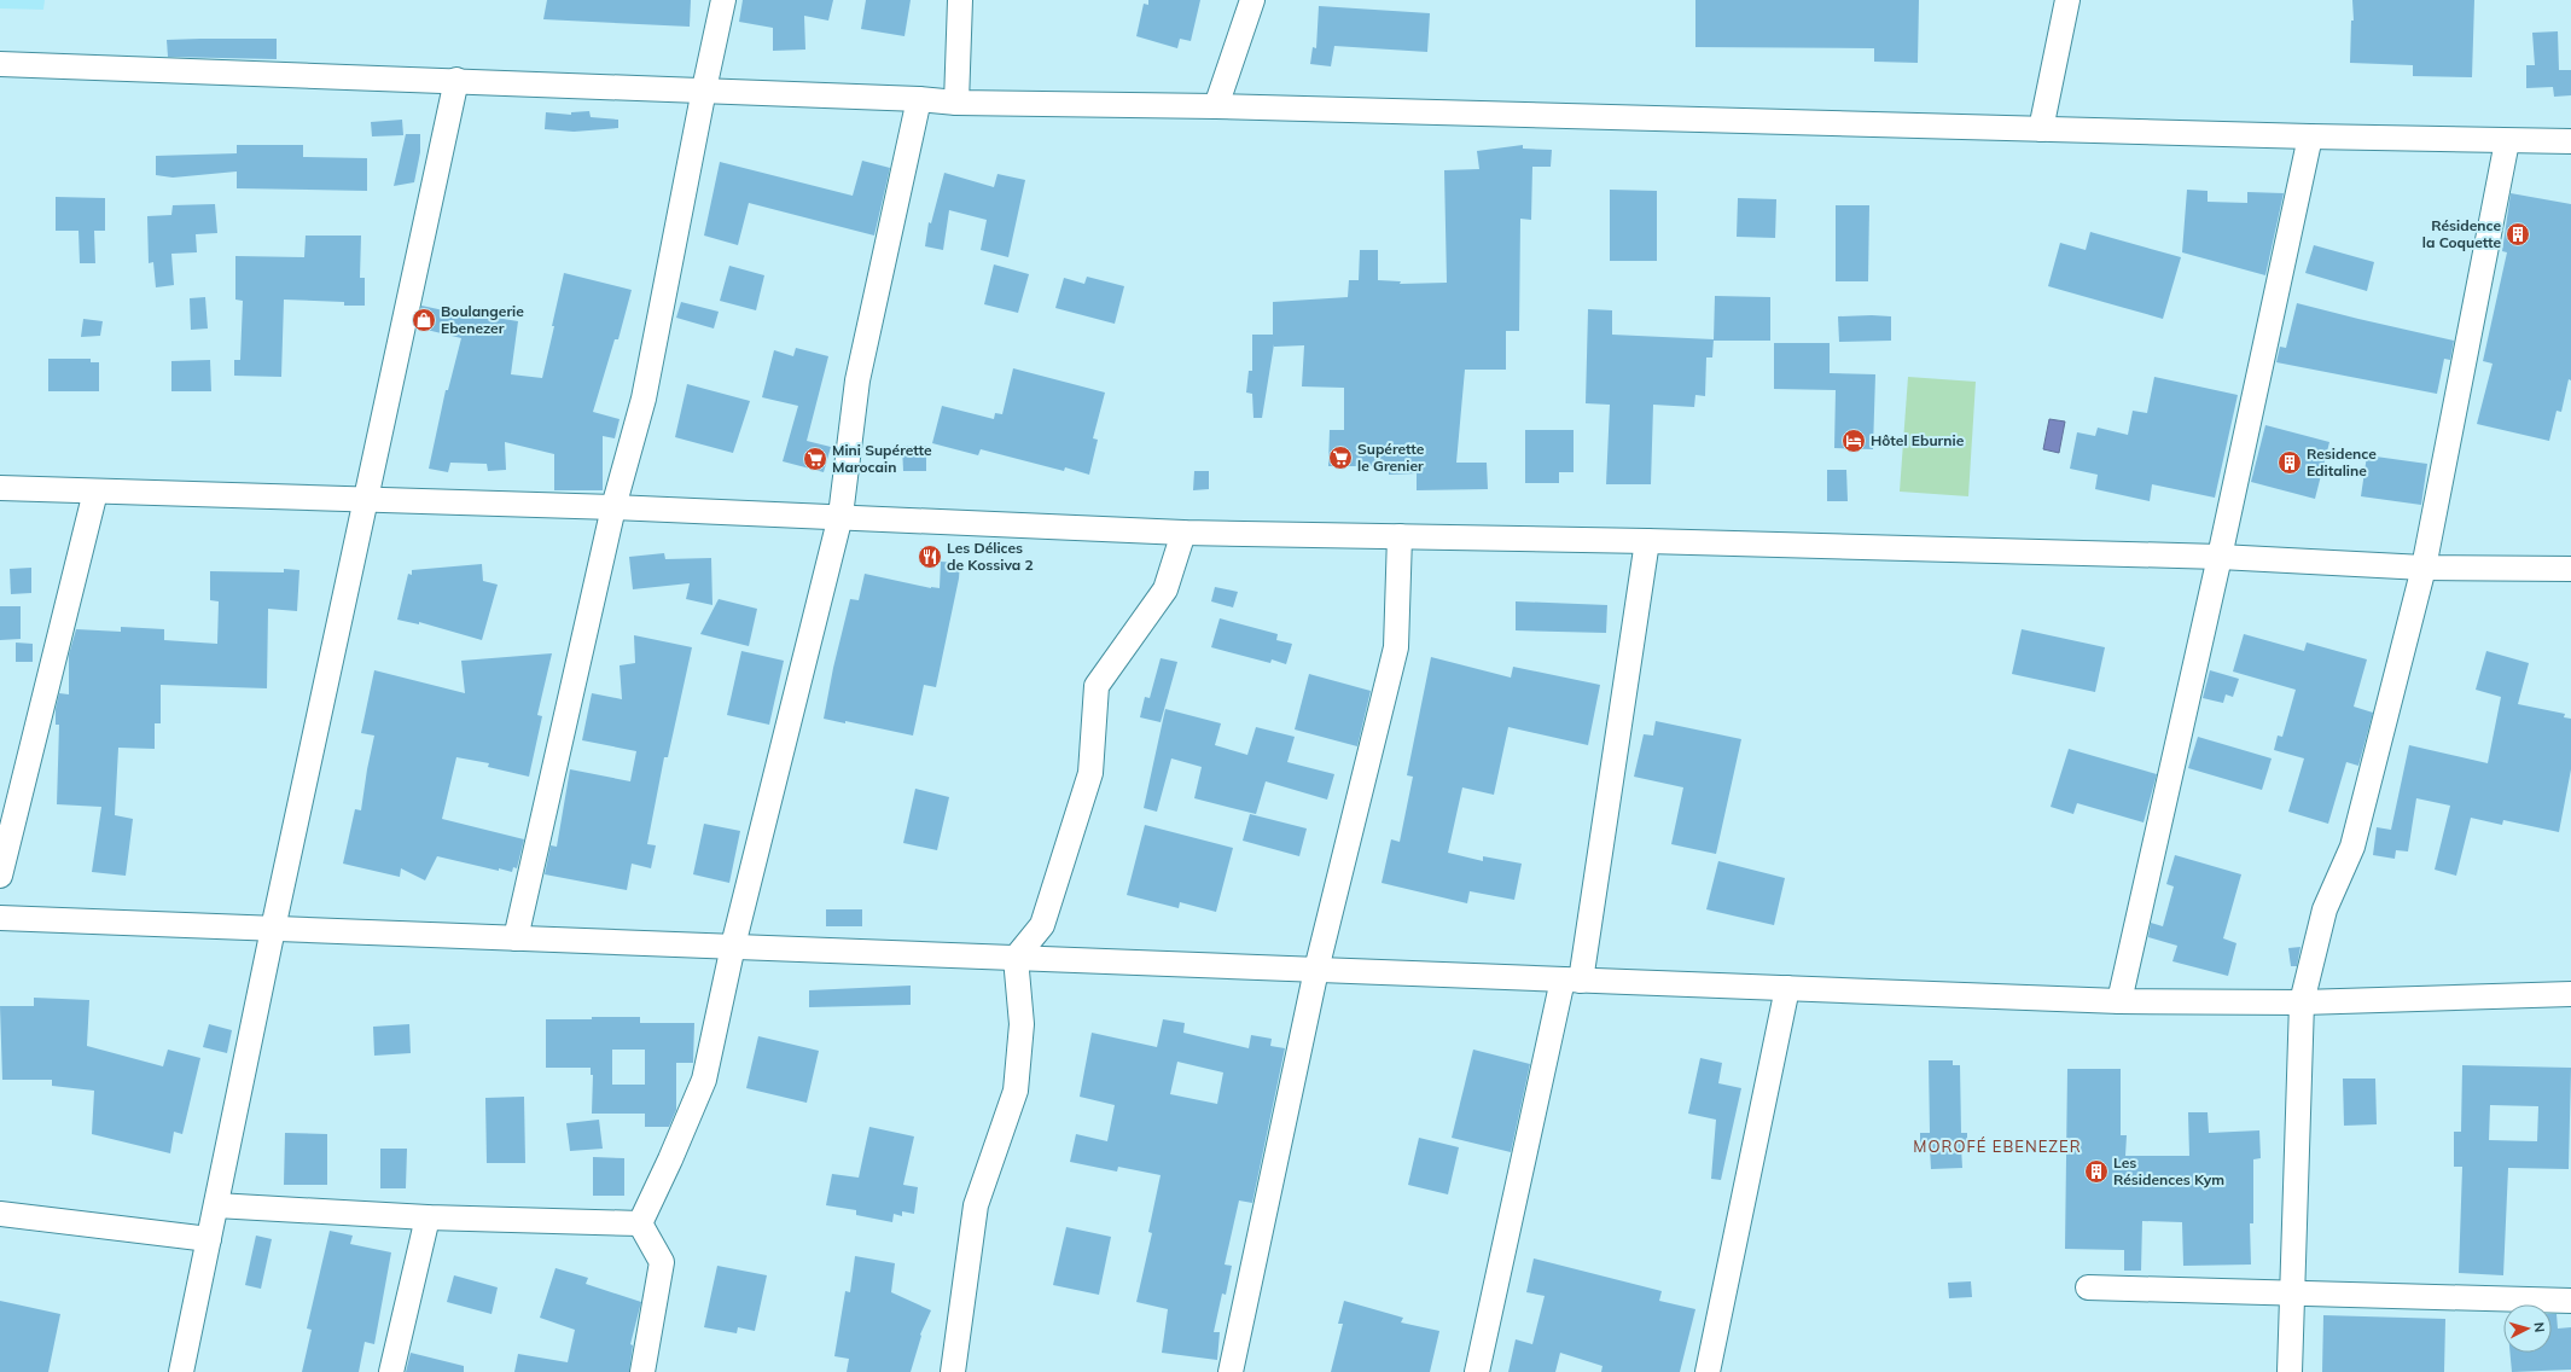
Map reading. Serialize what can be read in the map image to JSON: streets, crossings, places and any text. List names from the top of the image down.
{
  "districts": ["MOROFÉ EBENEZER"],
  "places": {
    "building": ["Résidence la Coquette", "Residence Editaline", "Les Résidences Kym"],
    "shop": ["Boulangerie Ebenezer"],
    "hotel": ["Hôtel Eburnie"],
    "supermarket": ["Supérette le Grenier", "Mini Supérette Marocain"],
    "restaurant": ["Les Délices de Kossiva 2"]
  },
  "north": "right"
}
